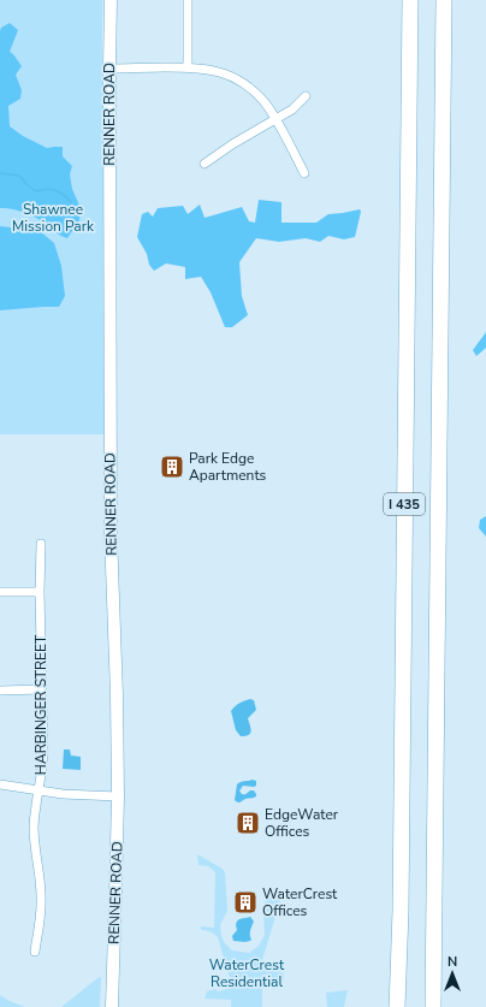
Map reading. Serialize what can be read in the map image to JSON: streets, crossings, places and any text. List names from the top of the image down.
{
  "streets": {
    "highway": ["I 435"],
    "main road": ["RENNER ROAD"],
    "street": ["HARBINGER STREET"]
  },
  "parks": ["Shawnee Mission Park", "WaterCrest Residential"],
  "places": {
    "building": ["Park Edge Apartments", "EdgeWater Offices", "WaterCrest Offices"]
  },
  "north": "top"
}
